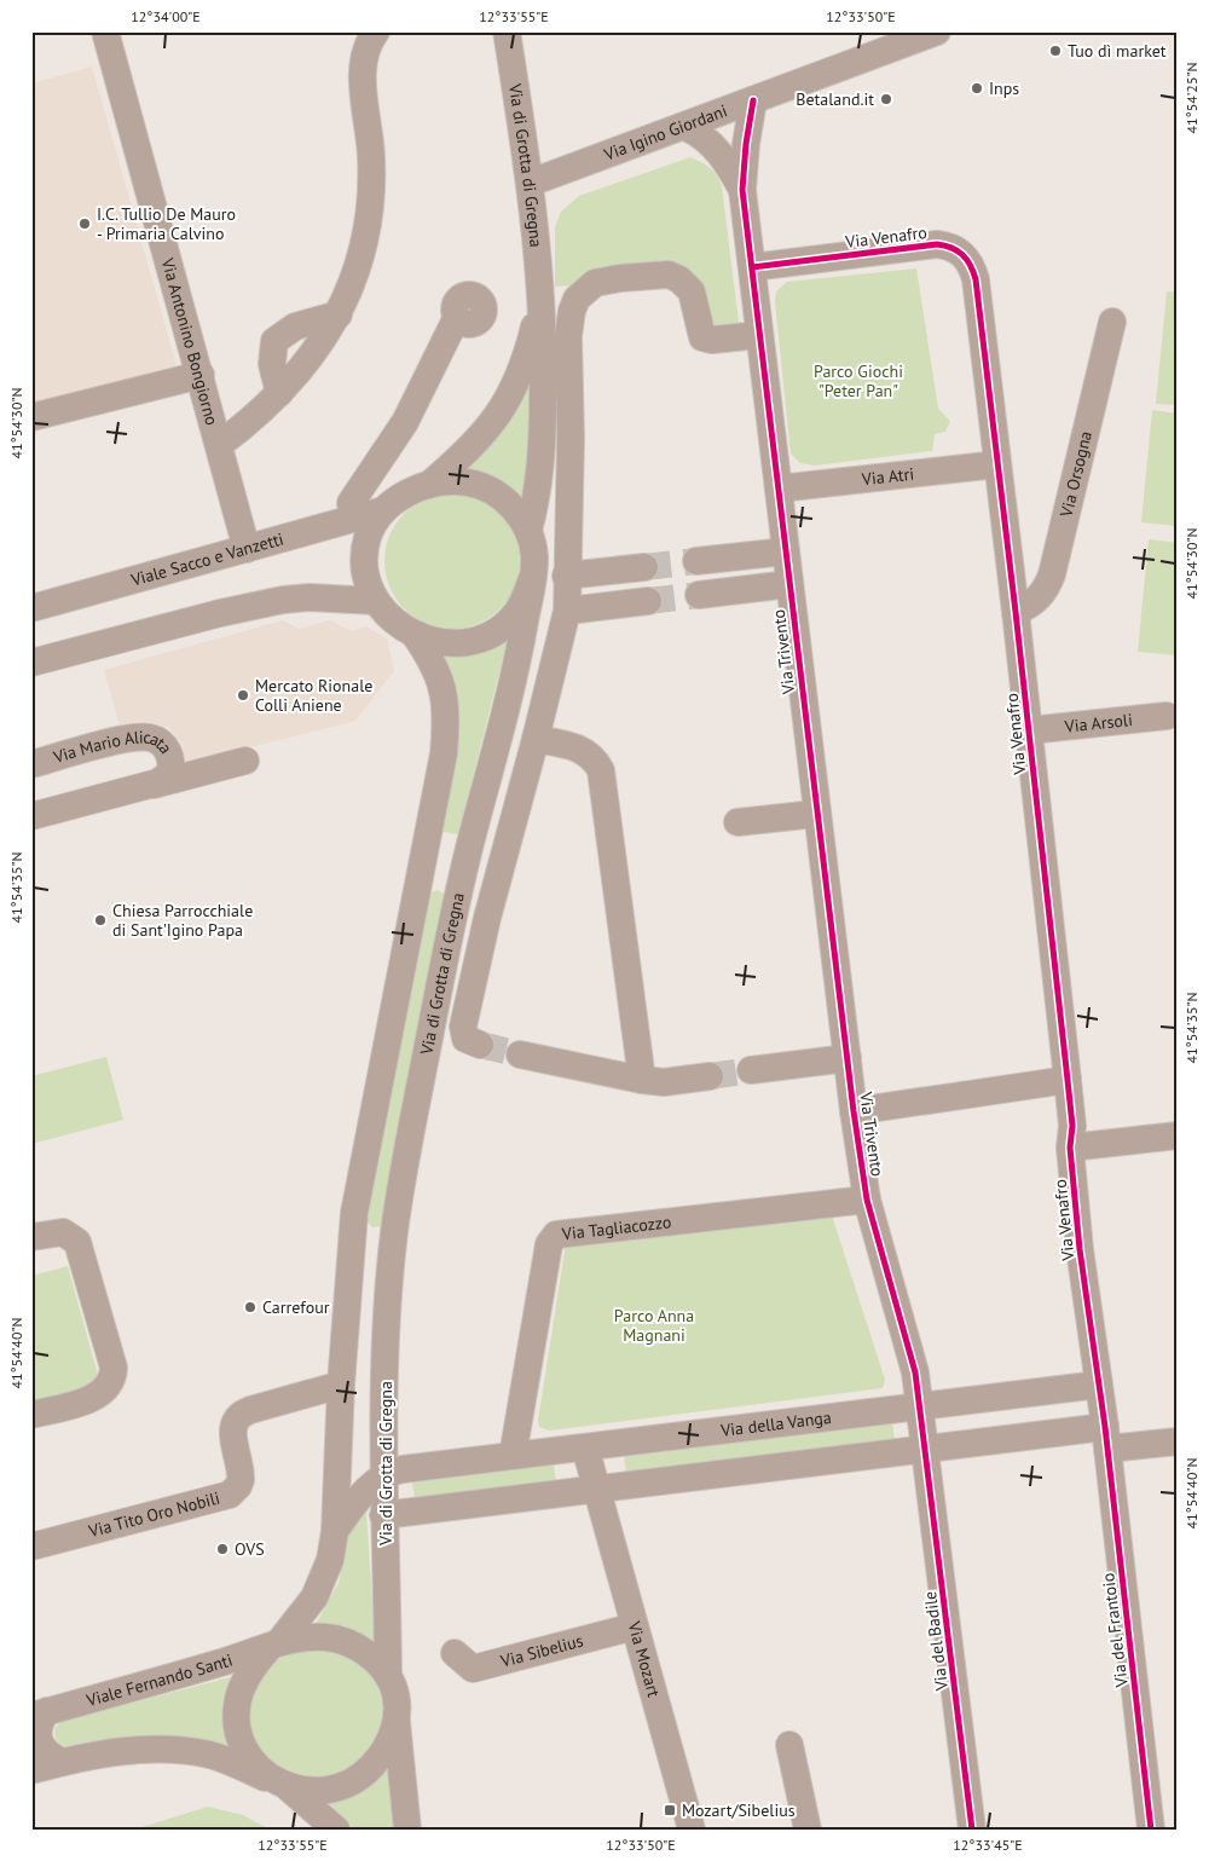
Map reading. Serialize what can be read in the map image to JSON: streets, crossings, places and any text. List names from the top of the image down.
{
  "streets": {
    "street": [
      "Via Igino Giordani",
      "Via di Grotta di Gregna",
      "Via Venafro",
      "Via Antonino Bongiorno",
      "Via Orsogna",
      "Via Atri",
      "Viale Sacco e Vanzetti",
      "Via Trivento",
      "Via Arsoli",
      "Via Mario Alicata",
      "Via Tagliacozzo",
      "Via della Vanga",
      "Via Tito Oro Nobili",
      "Via del Frantoio",
      "Via del Badile",
      "Via Sibelius",
      "Via Mozart",
      "Viale Fernando Santi"
    ]
  },
  "crossings": [
    ["Via Igino Giordani", "Via di Grotta di Gregna"],
    ["Via Igino Giordani", "Via Trivento"],
    ["Via di Grotta di Gregna", "Viale Sacco e Vanzetti"],
    ["Via di Grotta di Gregna", "Via della Vanga"],
    ["Via di Grotta di Gregna", "Via Tito Oro Nobili"],
    ["Via di Grotta di Gregna", "Viale Fernando Santi"],
    ["Via Venafro", "Via Orsogna"],
    ["Via Venafro", "Via Atri"],
    ["Via Venafro", "Via Trivento"],
    ["Via Venafro", "Via Arsoli"],
    ["Via Venafro", "Via della Vanga"],
    ["Via Venafro", "Via del Frantoio"],
    ["Via Antonino Bongiorno", "Viale Sacco e Vanzetti"],
    ["Via Atri", "Via Trivento"],
    ["Via Trivento", "Via Tagliacozzo"],
    ["Via Trivento", "Via del Badile"],
    ["Via Tagliacozzo", "Via della Vanga"],
    ["Via della Vanga", "Via del Badile"],
    ["Via della Vanga", "Via Mozart"],
    ["Via Sibelius", "Via Mozart"]
  ],
  "parks": ["Parco Giochi \"Peter Pan\"", "Parco Anna Magnani"],
  "places": {
    "other": [
      "Tuo dì market",
      "Inps",
      "Betaland.it",
      "I.C. Tullio De Mauro - Primaria Calvino",
      "Mercato Rionale Colli Aniene",
      "Chiesa Parrocchiale di Sant'Igino Papa",
      "Carrefour",
      "OVS"
    ],
    "transit": ["Mozart/Sibelius"]
  },
  "coordinates": [
    "12°34'00\"E",
    "12°33'55\"E",
    "12°33'50\"E",
    "41°54'25\"N",
    "41°54'30\"N",
    "41°54'35\"N",
    "41°54'40\"N",
    "12°33'45\"E"
  ]
}
